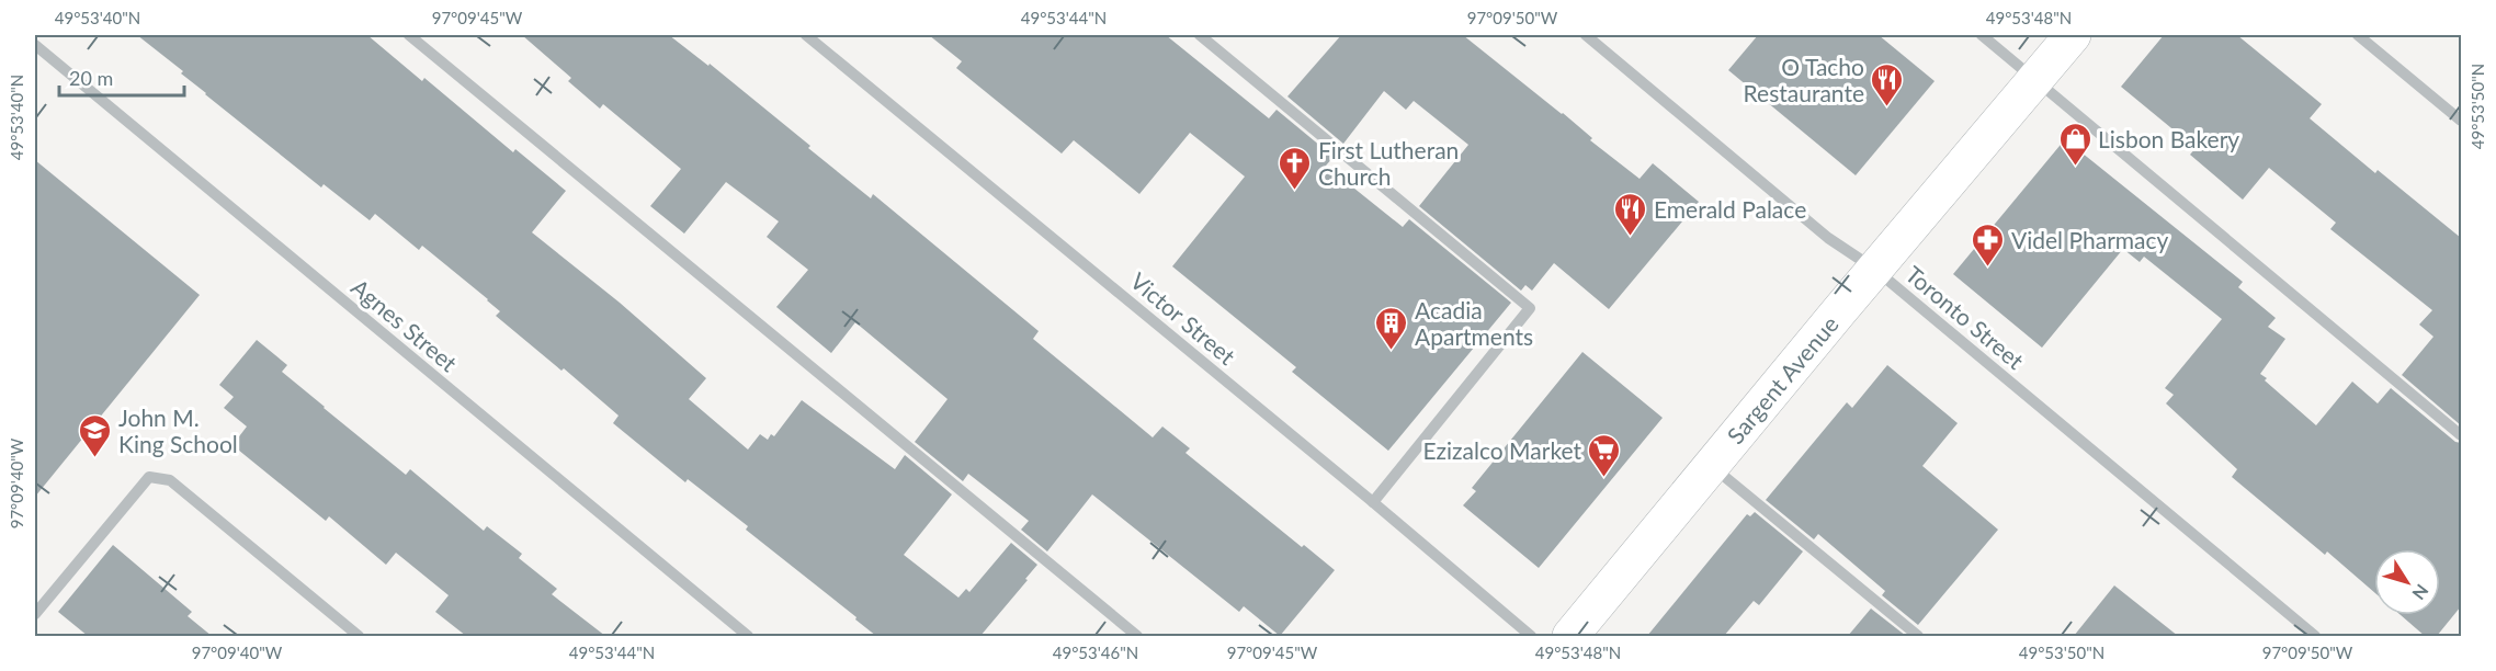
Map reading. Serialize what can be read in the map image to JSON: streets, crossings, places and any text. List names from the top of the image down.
{
  "streets": {
    "main road": ["Sargent Avenue"],
    "street": ["Toronto Street", "Victor Street", "Agnes Street"]
  },
  "crossings": [
    ["Toronto Street", "Sargent Avenue"]
  ],
  "places": {
    "restaurant": ["O Tacho Restaurante", "Emerald Palace"],
    "shop": ["Lisbon Bakery"],
    "church": ["First Lutheran Church"],
    "pharmacy": ["Videl Pharmacy"],
    "building": ["Acadia Apartments"],
    "school or university": ["John M. King School"],
    "supermarket": ["Ezizalco Market"]
  },
  "scale_bar": "20 m",
  "north": "bottom right",
  "coordinates": [
    "49°53'40\"N",
    "97°09'45\"W",
    "49°53'44\"N",
    "97°09'50\"W",
    "49°53'48\"N",
    "49°53'50\"N",
    "97°09'40\"W",
    "49°53'46\"N"
  ]
}
